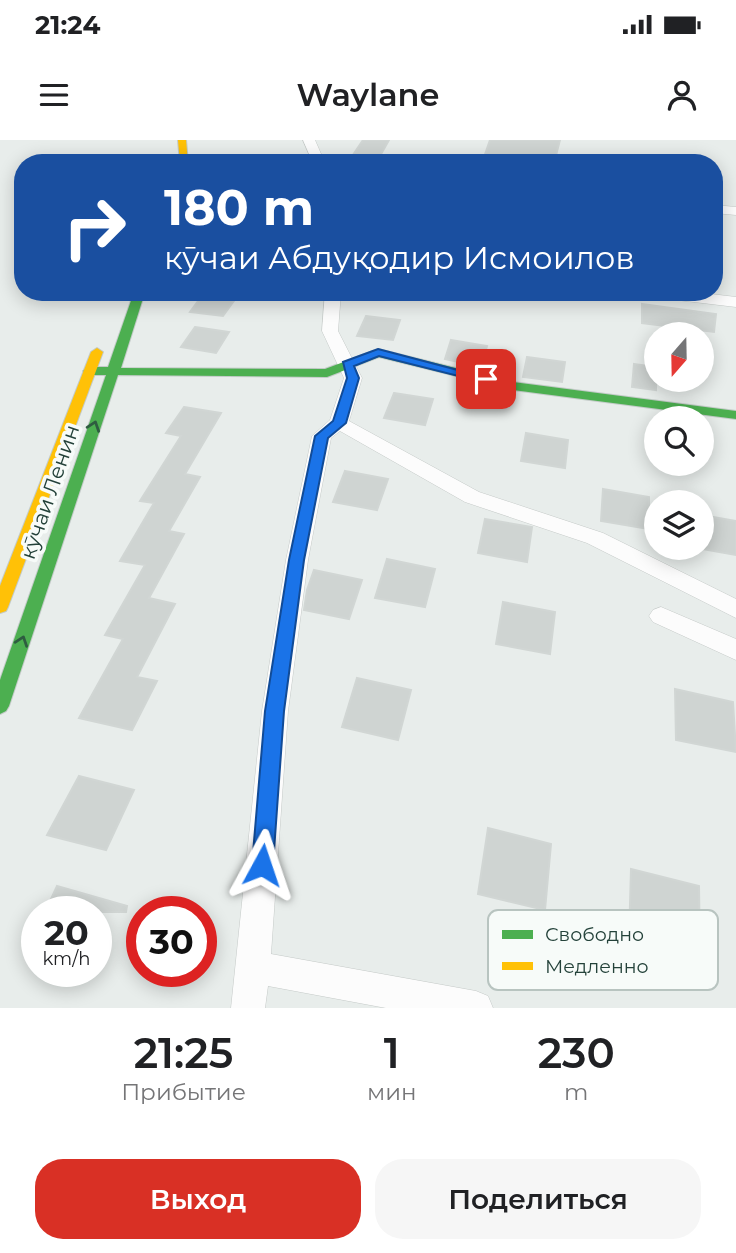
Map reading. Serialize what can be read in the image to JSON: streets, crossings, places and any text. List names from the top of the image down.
{
  "streets": {
    "street": ["кӯчаи Ленин"]
  },
  "legend": ["Свободно", "Медленно"],
  "north": "bottom",
  "page": {
    "status": "21:24",
    "header": "Waylane",
    "turn": ["180 m", "кӯчаи Абдуқодир Исмоилов"],
    "speed": "20 km/h",
    "limit": "30",
    "eta": [
      "21:25",
      "Прибытие",
      "1",
      "мин",
      "230",
      "m"
    ],
    "buttons": ["Выход", "Поделиться"]
  }
}
